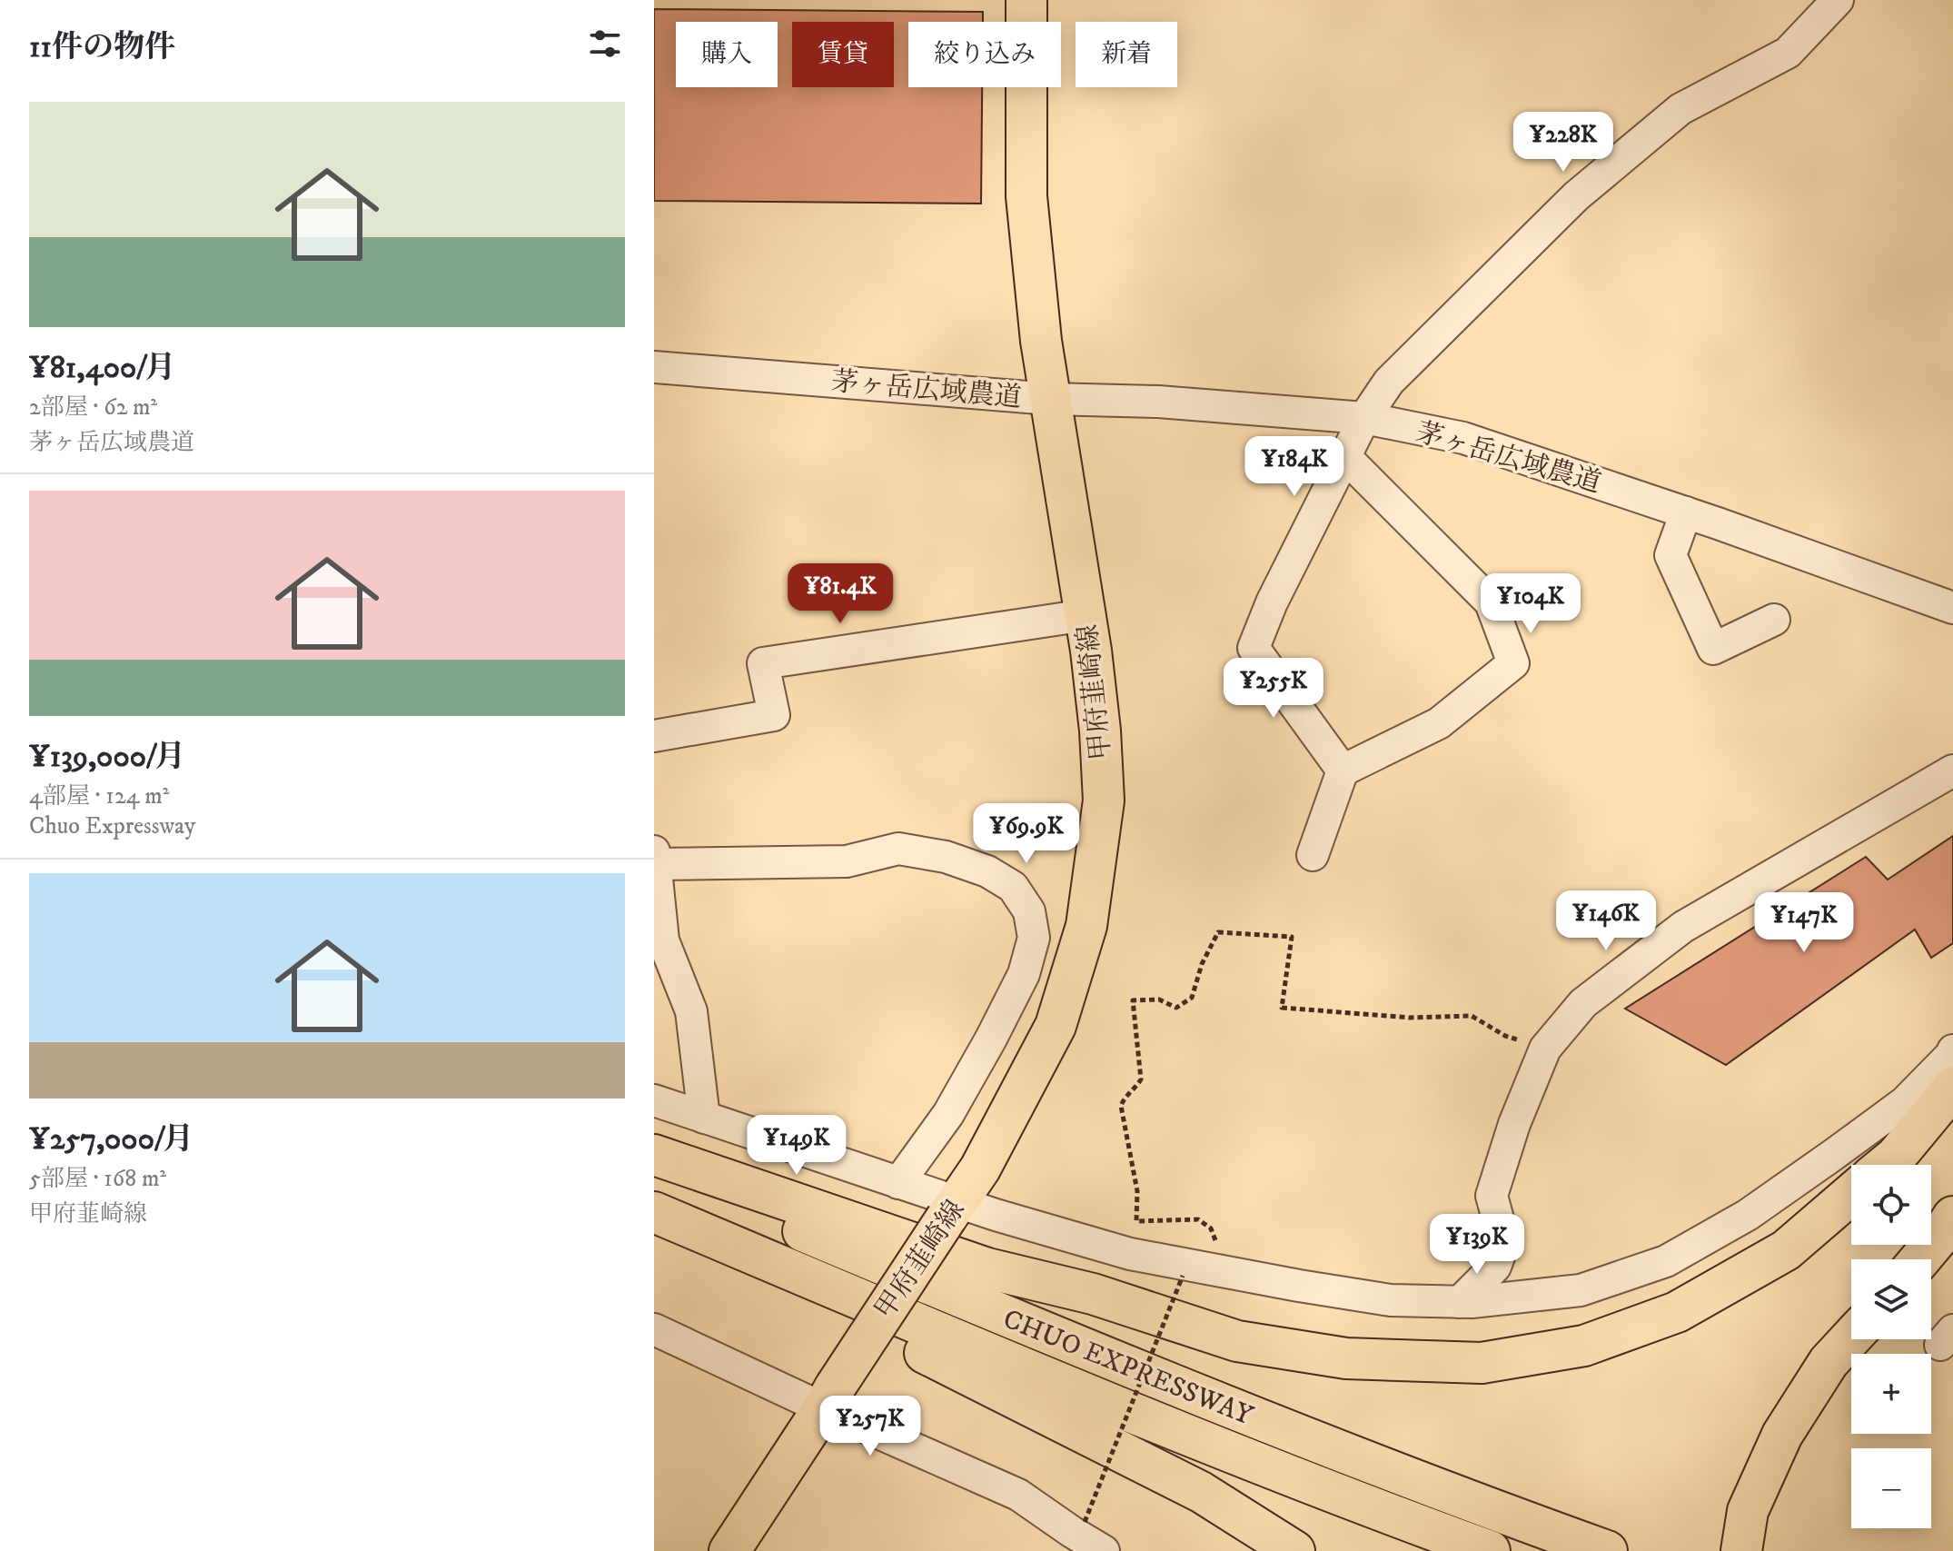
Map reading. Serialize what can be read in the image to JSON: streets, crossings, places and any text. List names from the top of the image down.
{
  "streets": {
    "main road": ["甲府韮崎線", "CHUO EXPRESSWAY"],
    "street": ["茅ヶ岳広域農道"]
  },
  "crossings": [
    ["茅ヶ岳広域農道", "甲府韮崎線"]
  ],
  "page": {
    "heading": "11件の物件",
    "chip": [
      "購入",
      "賃貸",
      "絞り込み",
      "新着"
    ],
    "list": [
      {
        "name": "¥81,400/月",
        "note": "2部屋 · 62 m² · 茅ヶ岳広域農道"
      },
      {
        "name": "¥139,000/月",
        "note": "4部屋 · 124 m² · Chuo Expressway"
      },
      {
        "name": "¥257,000/月",
        "note": "5部屋 · 168 m² · 甲府韮崎線"
      }
    ],
    "price": [
      "¥228K",
      "¥184K",
      "¥81.4K",
      "¥104K",
      "¥255K",
      "¥69.9K",
      "¥146K",
      "¥147K",
      "¥149K",
      "¥139K",
      "¥257K"
    ],
    "map_buttons": ["+", "−"]
  }
}
